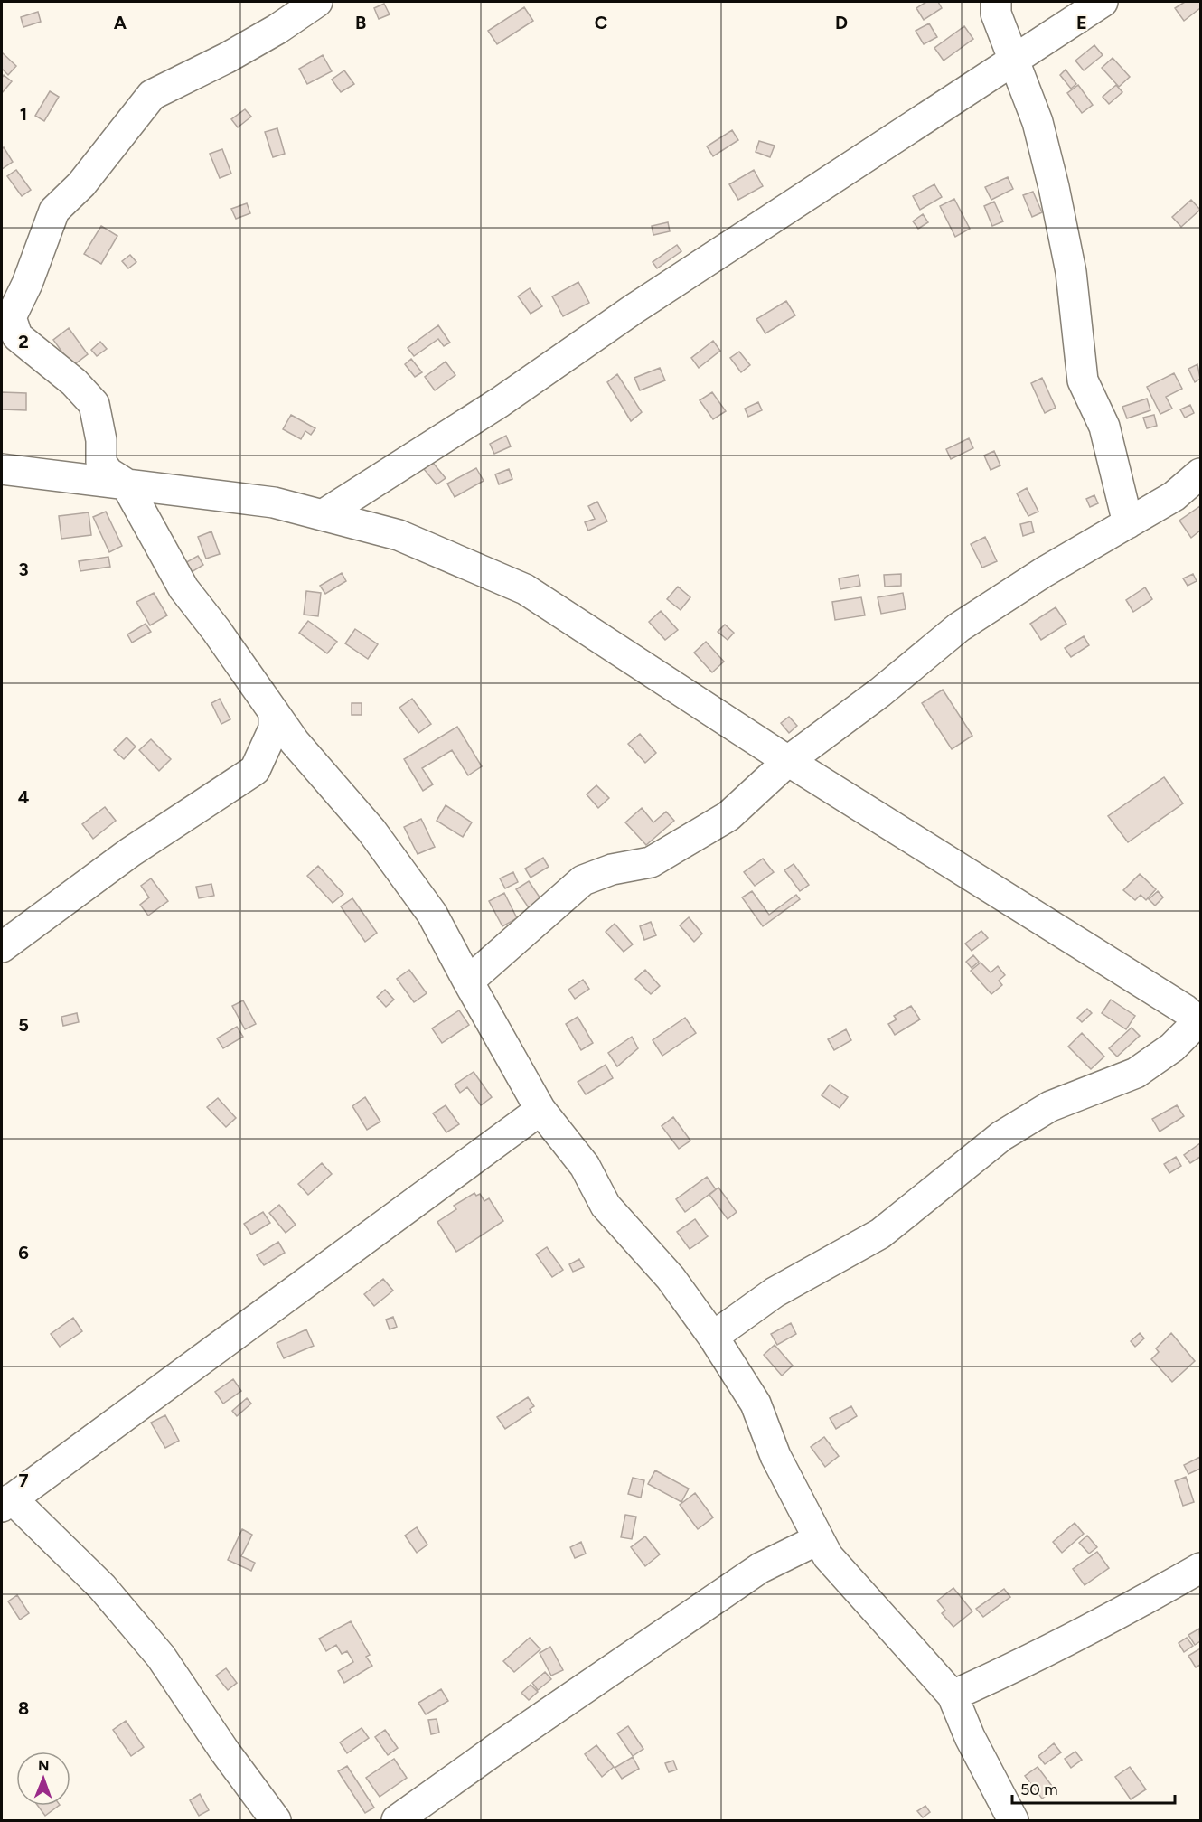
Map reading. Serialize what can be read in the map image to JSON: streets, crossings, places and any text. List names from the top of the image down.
{
  "scale_bar": "50 m",
  "north": "top",
  "grid": {
    "columns": [
      "A",
      "B",
      "C",
      "D",
      "E"
    ],
    "rows": [
      "1",
      "2",
      "3",
      "4",
      "5",
      "6",
      "7",
      "8"
    ]
  }
}
